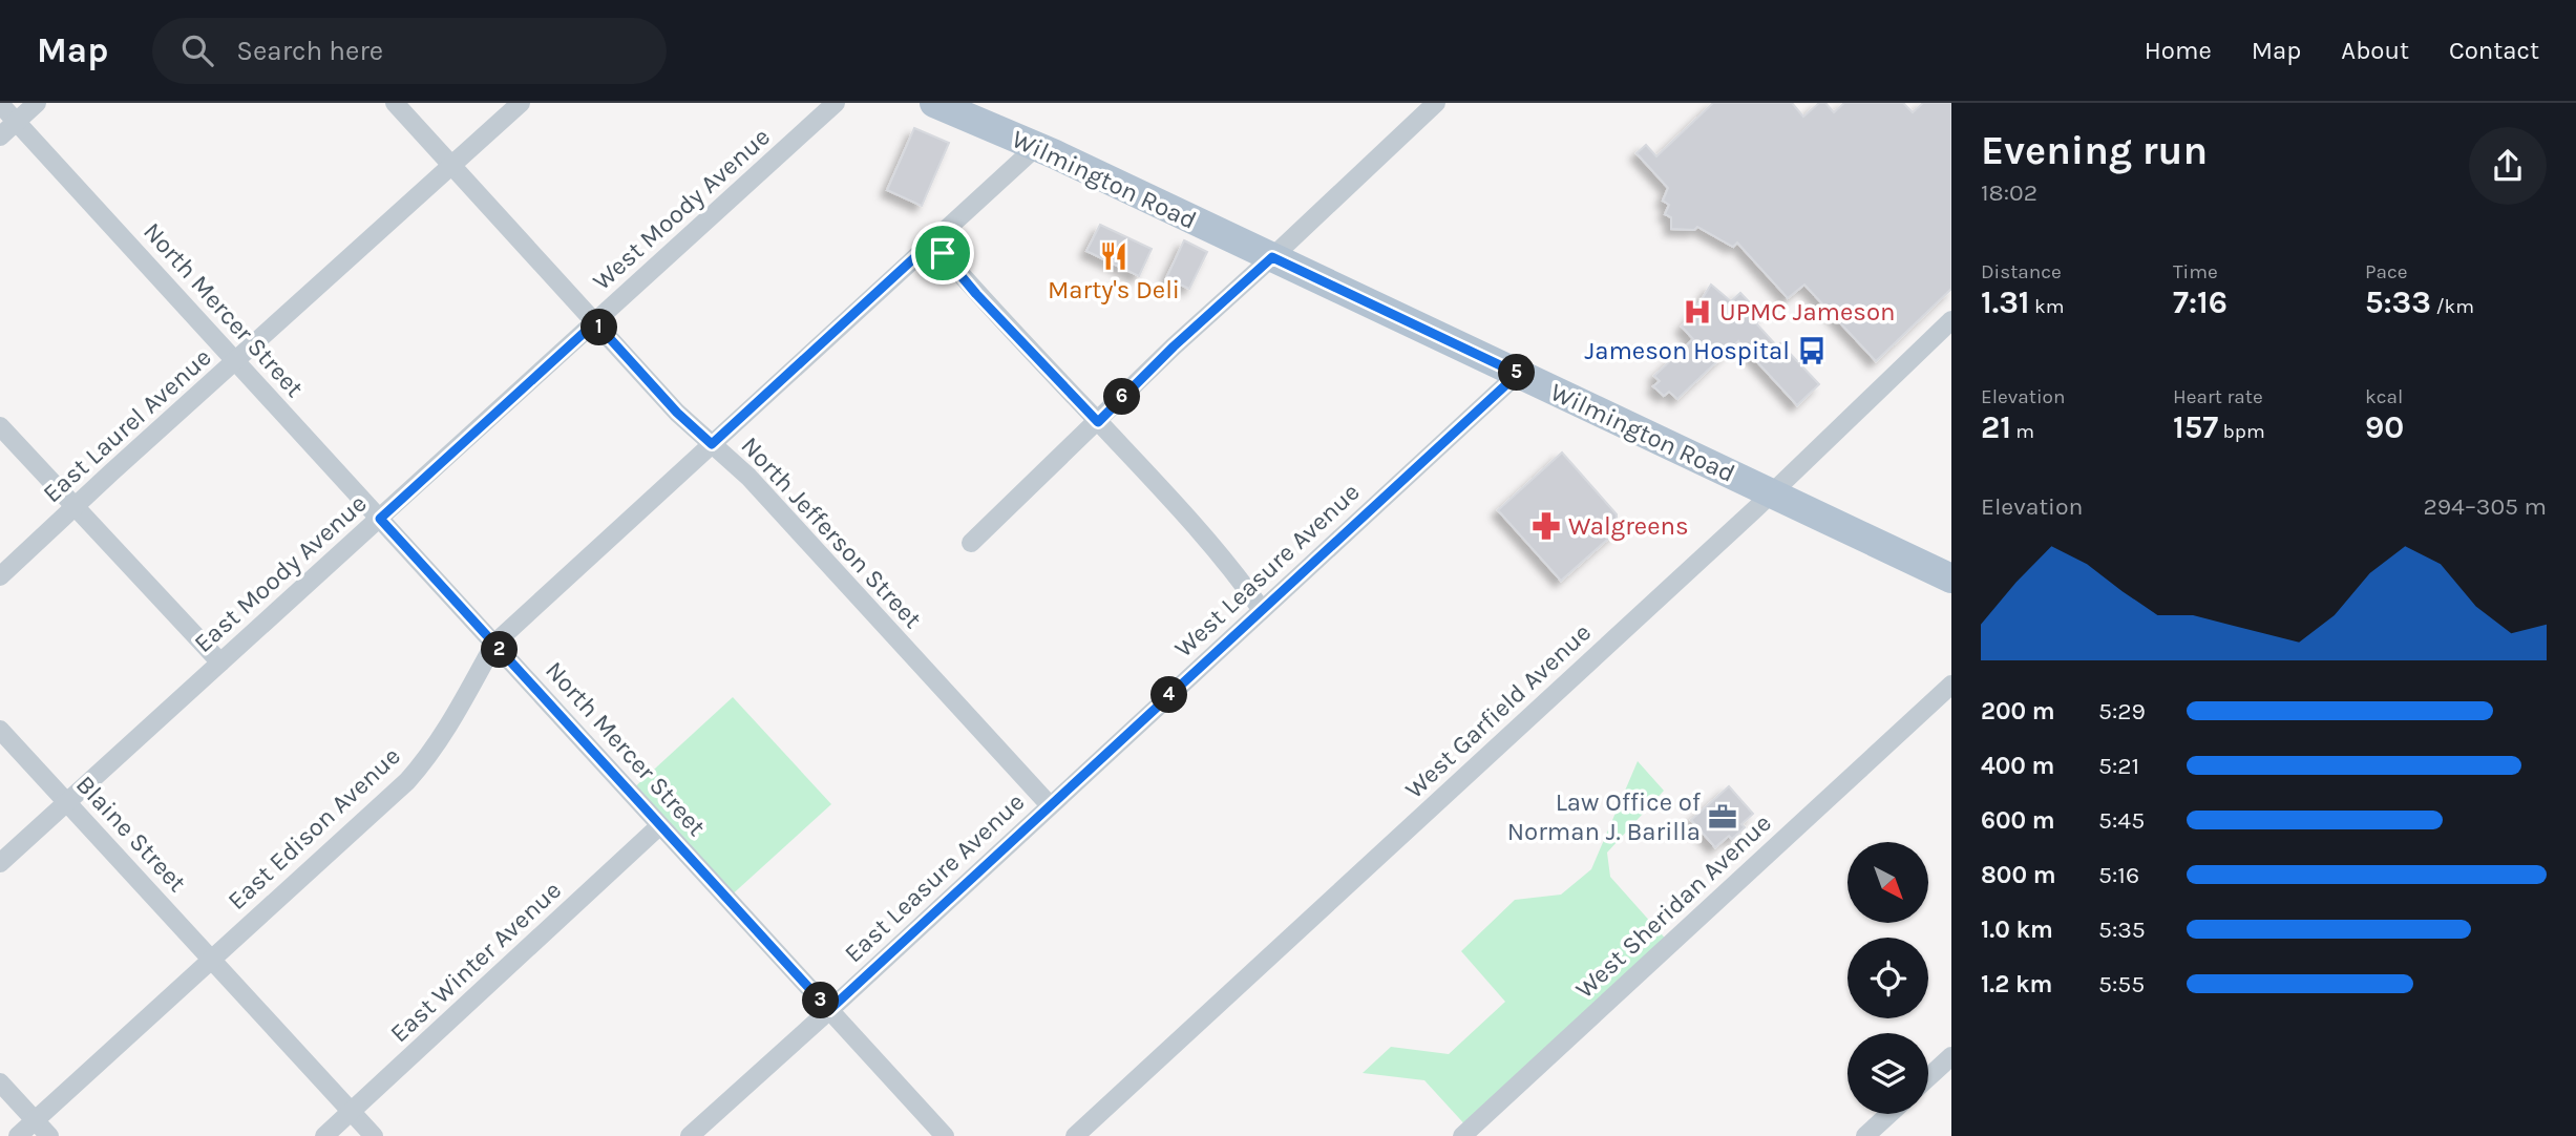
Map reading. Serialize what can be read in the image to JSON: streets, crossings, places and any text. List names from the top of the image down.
{
  "streets": {
    "main road": ["Wilmington Road"],
    "street": [
      "West Moody Avenue",
      "North Mercer Street",
      "East Laurel Avenue",
      "North Jefferson Street",
      "West Leasure Avenue",
      "East Moody Avenue",
      "West Garfield Avenue",
      "East Edison Avenue",
      "Blaine Street",
      "East Leasure Avenue",
      "West Sheridan Avenue",
      "East Winter Avenue"
    ]
  },
  "crossings": [
    ["Wilmington Road", "West Leasure Avenue"],
    ["Wilmington Road", "West Garfield Avenue"],
    ["Wilmington Road", "East Edison Avenue"],
    ["West Moody Avenue", "North Jefferson Street"],
    ["West Moody Avenue", "East Moody Avenue"],
    ["North Mercer Street", "East Laurel Avenue"],
    ["North Mercer Street", "East Moody Avenue"],
    ["North Mercer Street", "East Edison Avenue"],
    ["North Mercer Street", "East Leasure Avenue"],
    ["North Mercer Street", "East Winter Avenue"],
    ["East Laurel Avenue", "North Jefferson Street"],
    ["North Jefferson Street", "West Leasure Avenue"],
    ["North Jefferson Street", "East Moody Avenue"],
    ["North Jefferson Street", "East Edison Avenue"],
    ["North Jefferson Street", "East Leasure Avenue"],
    ["West Leasure Avenue", "East Leasure Avenue"],
    ["East Moody Avenue", "Blaine Street"],
    ["East Edison Avenue", "Blaine Street"],
    ["Blaine Street", "East Winter Avenue"]
  ],
  "places": {
    "restaurant": ["Marty's Deli"],
    "hospital": ["UPMC Jameson"],
    "bus stop": ["Jameson Hospital"],
    "pharmacy": ["Walgreens"],
    "office": ["Law Office of Norman J. Barilla"]
  },
  "north": "bottom right",
  "page": {
    "header": "Map",
    "search": "Search here",
    "nav": [
      "Home",
      "Map",
      "About",
      "Contact"
    ],
    "heading": ["Evening run", "18:02"],
    "stats": [
      ["Distance", "1.31 km"],
      ["Time", "7:16"],
      ["Pace", "5:33 /km"],
      ["Elevation", "21 m"],
      ["Heart rate", "157 bpm"],
      ["kcal", "90"]
    ],
    "pins": [
      "1",
      "5",
      "6",
      "2",
      "4",
      "3"
    ],
    "chart": ["Elevation", "294–305 m"],
    "list": [
      {
        "name": "200 m",
        "note": "5:29"
      },
      {
        "name": "400 m",
        "note": "5:21"
      },
      {
        "name": "600 m",
        "note": "5:45"
      },
      {
        "name": "800 m",
        "note": "5:16"
      },
      {
        "name": "1.0 km",
        "note": "5:35"
      },
      {
        "name": "1.2 km",
        "note": "5:55"
      }
    ]
  }
}
